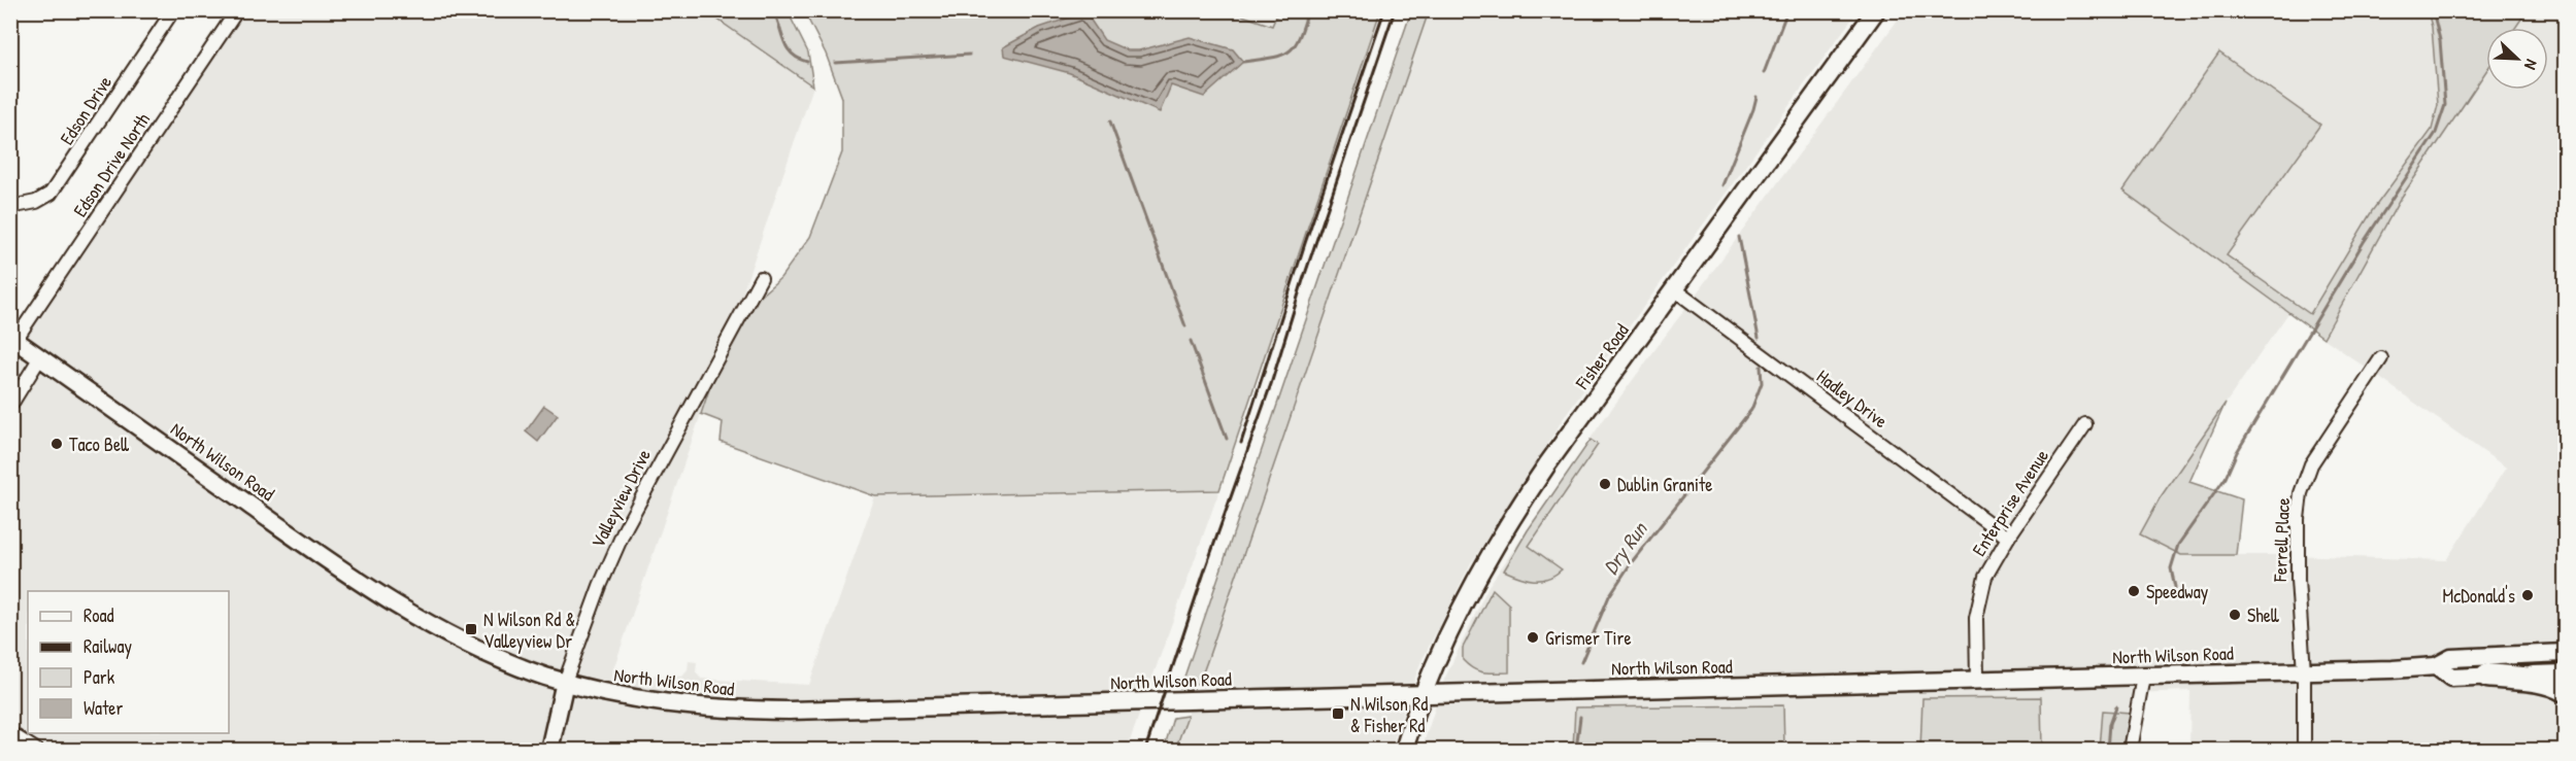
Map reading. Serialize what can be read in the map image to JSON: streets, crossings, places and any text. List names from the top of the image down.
{
  "streets": {
    "main road": ["Fisher Road", "North Wilson Road", "Valleyview Drive"],
    "street": [
      "Edson Drive",
      "Edson Drive North",
      "Hadley Drive",
      "Enterprise Avenue",
      "Ferrell Place"
    ]
  },
  "crossings": [
    ["Edson Drive North", "North Wilson Road"],
    ["Fisher Road", "Hadley Drive"],
    ["Fisher Road", "North Wilson Road"],
    ["Hadley Drive", "Enterprise Avenue"],
    ["North Wilson Road", "Valleyview Drive"],
    ["North Wilson Road", "Enterprise Avenue"],
    ["North Wilson Road", "Ferrell Place"]
  ],
  "water": ["Dry Run"],
  "places": {
    "other": [
      "Taco Bell",
      "Dublin Granite",
      "Speedway",
      "McDonald's",
      "Shell",
      "Grismer Tire"
    ],
    "transit": ["N Wilson Rd & Valleyview Dr", "N Wilson Rd & Fisher Rd"]
  },
  "legend": [
    "Road",
    "Railway",
    "Park",
    "Water"
  ],
  "north": "bottom right"
}
